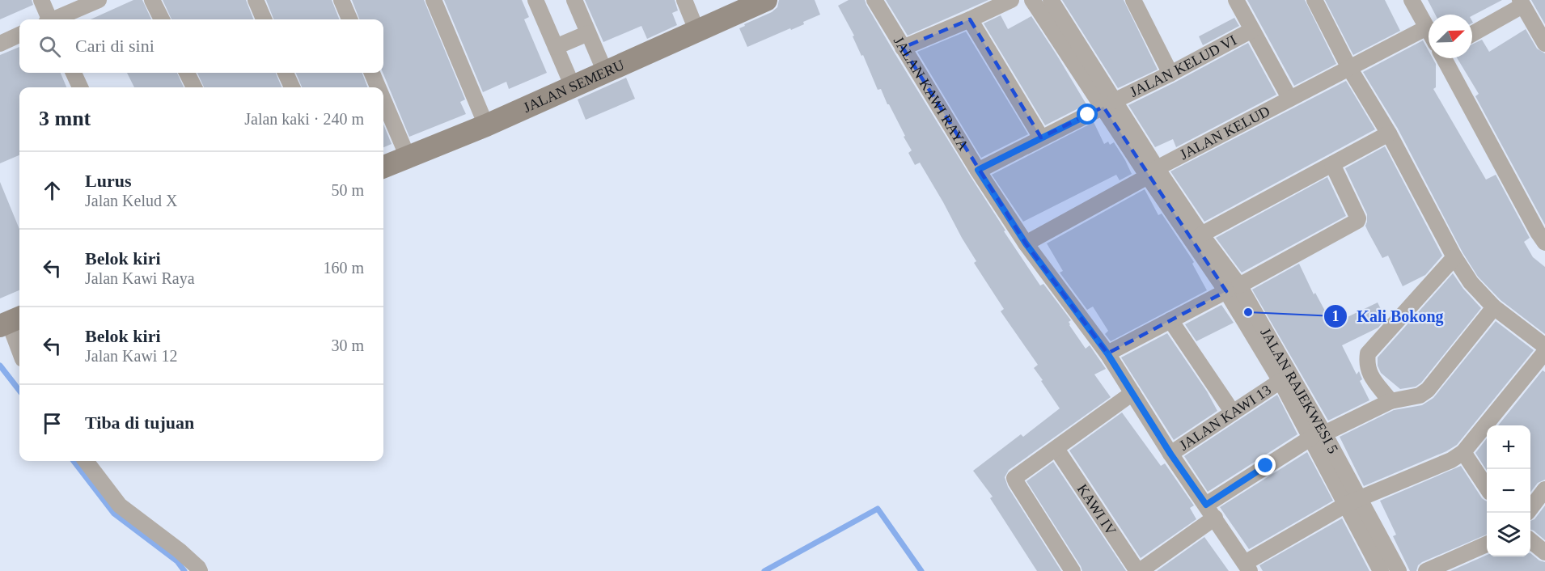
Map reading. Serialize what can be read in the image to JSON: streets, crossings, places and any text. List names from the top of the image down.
{
  "streets": {
    "street": [
      "JALAN KELUD VI",
      "JALAN SEMERU",
      "JALAN KAWI RAYA",
      "JALAN KELUD",
      "JALAN RAJEKWESI 5",
      "JALAN KAWI 13",
      "KAWI IV"
    ]
  },
  "crossings": [
    ["JALAN KELUD VI", "JALAN KAWI RAYA"],
    ["JALAN KAWI RAYA", "JALAN KELUD"],
    ["JALAN KAWI RAYA", "JALAN KAWI 13"],
    ["JALAN KELUD", "JALAN RAJEKWESI 5"]
  ],
  "places": ["Kali Bokong"],
  "north": "top right",
  "page": {
    "search": "Cari di sini",
    "heading": ["3 mnt", "Jalan kaki · 240 m"],
    "list": [
      ["Lurus", "Jalan Kelud X", "50 m"],
      ["Belok kiri", "Jalan Kawi Raya", "160 m"],
      ["Belok kiri", "Jalan Kawi 12", "30 m"],
      "Tiba di tujuan"
    ],
    "map_buttons": ["+", "−"]
  }
}
